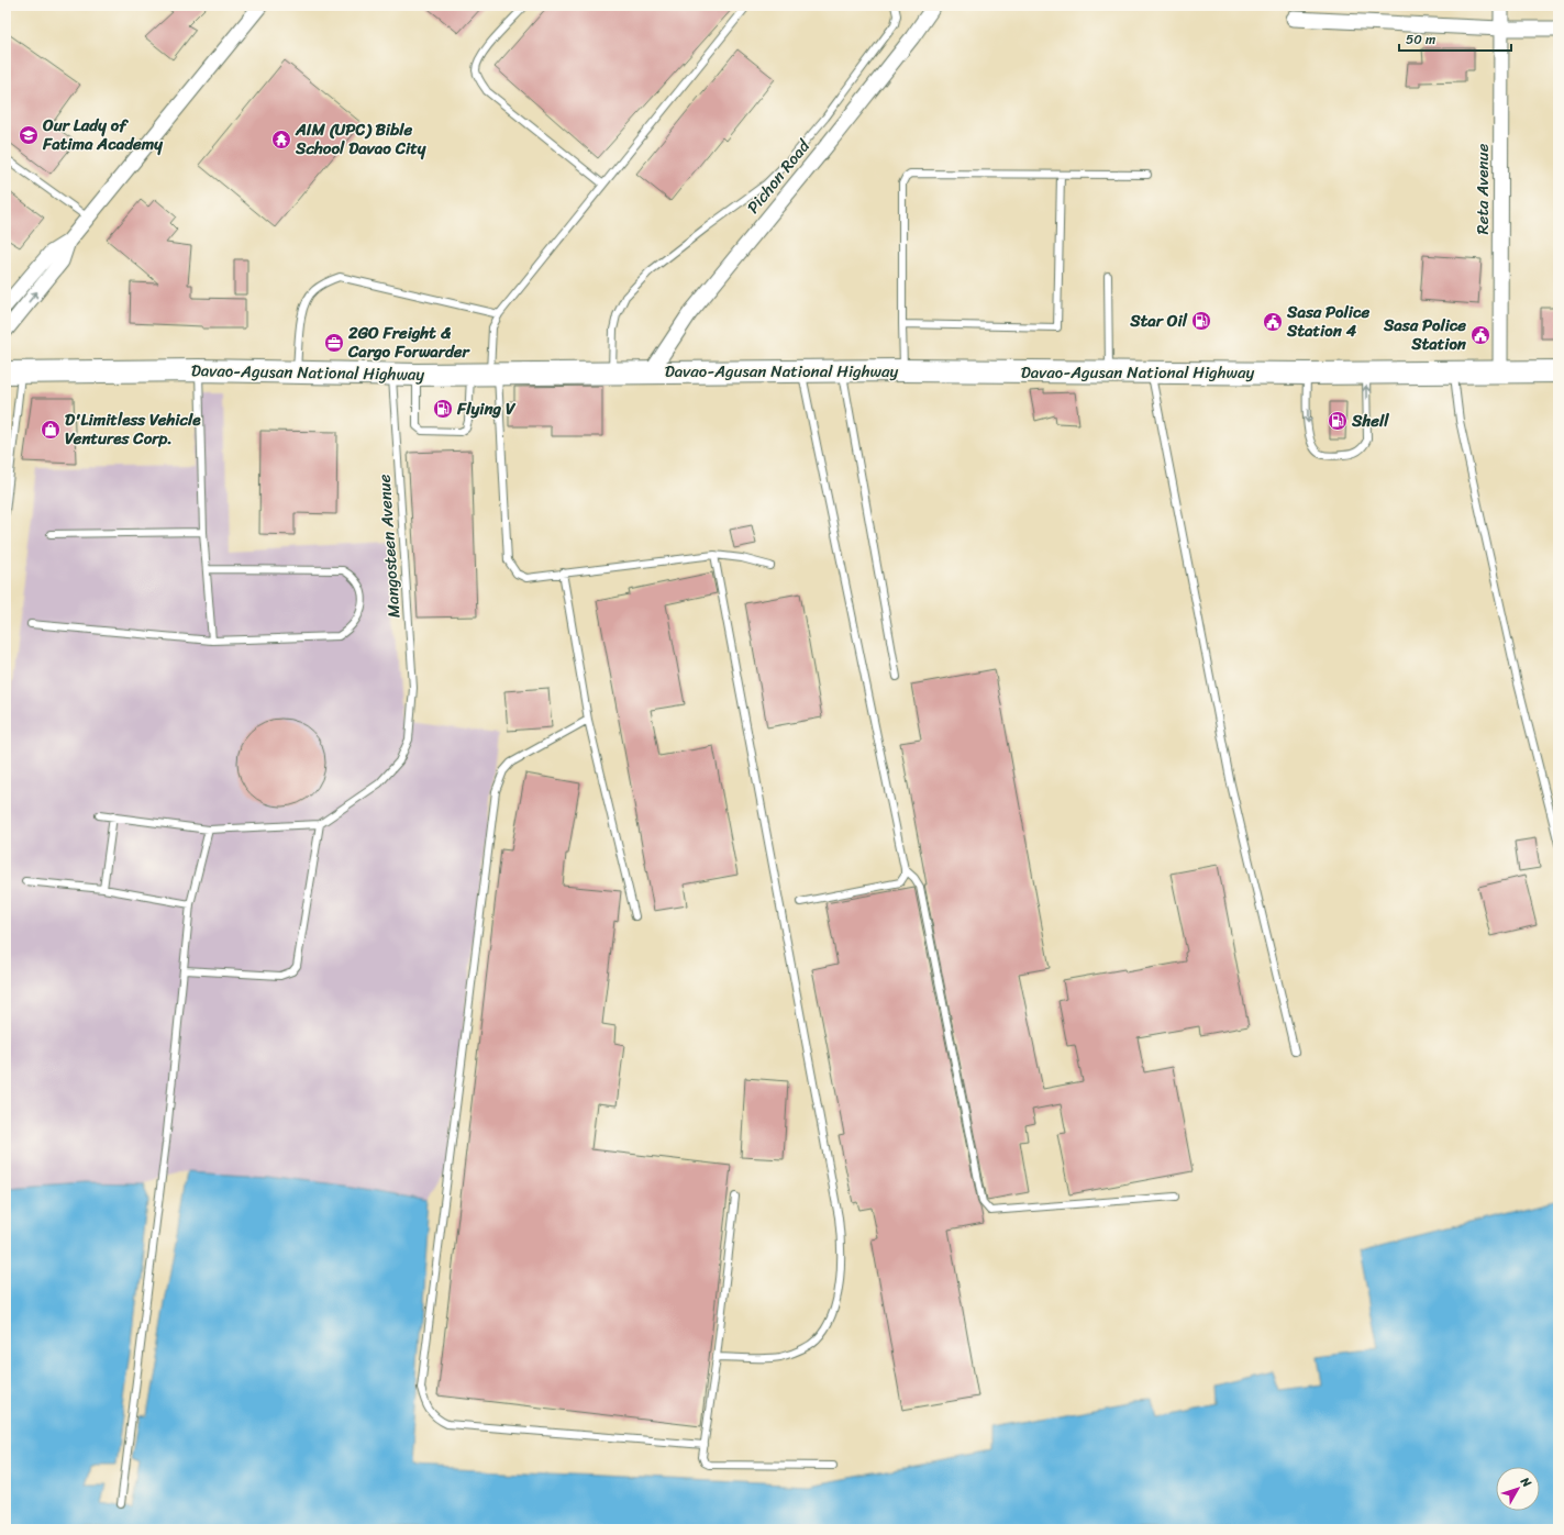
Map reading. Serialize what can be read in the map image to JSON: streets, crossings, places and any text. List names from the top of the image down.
{
  "streets": {
    "main road": ["Davao-Agusan National Highway"],
    "street": ["Pichon Road", "Reta Avenue"],
    "lane": ["Mangosteen Avenue"]
  },
  "crossings": [
    ["Pichon Road", "Davao-Agusan National Highway"],
    ["Reta Avenue", "Davao-Agusan National Highway"],
    ["Davao-Agusan National Highway", "Mangosteen Avenue"]
  ],
  "places": {
    "school or university": ["Our Lady of Fatima Academy"],
    "temple": ["AIM (UPC) Bible School Davao City"],
    "fuel station": ["Star Oil", "Flying V", "Shell"],
    "public building": ["Sasa Police Station 4", "Sasa Police Station"],
    "office": ["2GO Freight & Cargo Forwarder"],
    "shop": ["D'Limitless Vehicle Ventures Corp."]
  },
  "scale_bar": "50 m",
  "north": "top right"
}
